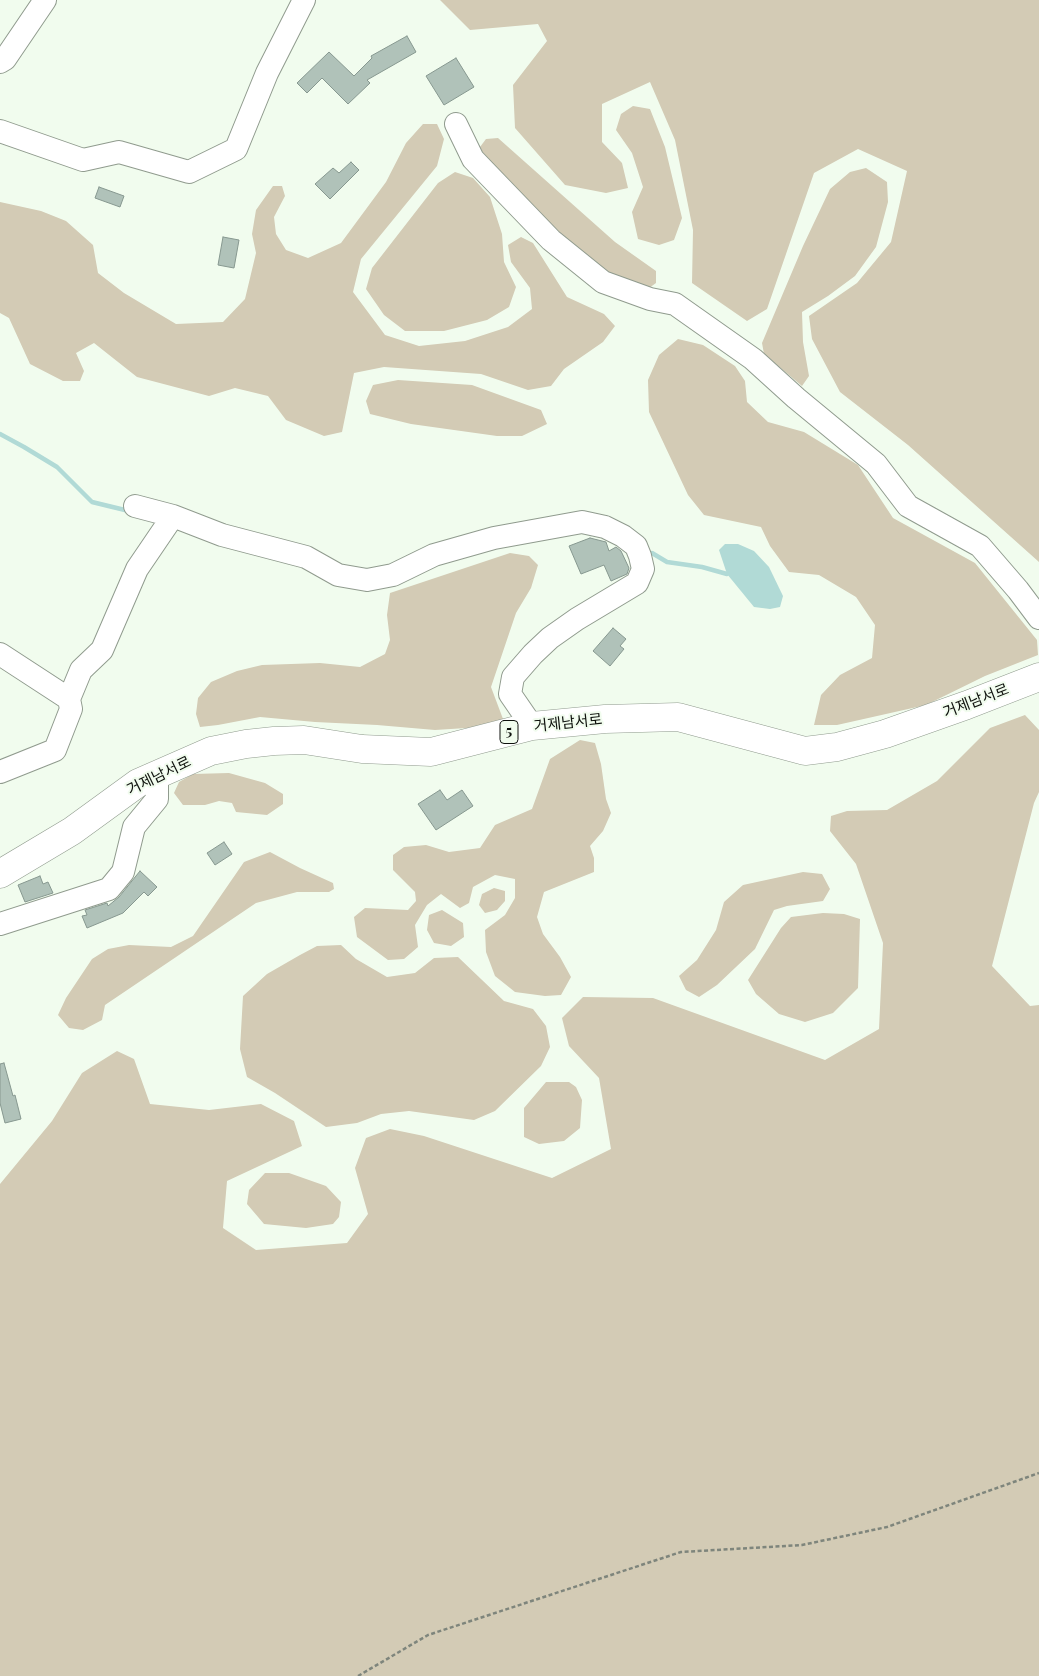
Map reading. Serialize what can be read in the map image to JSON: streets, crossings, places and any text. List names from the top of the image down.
{
  "streets": {
    "main road": ["거제남서로", "5"]
  }
}
